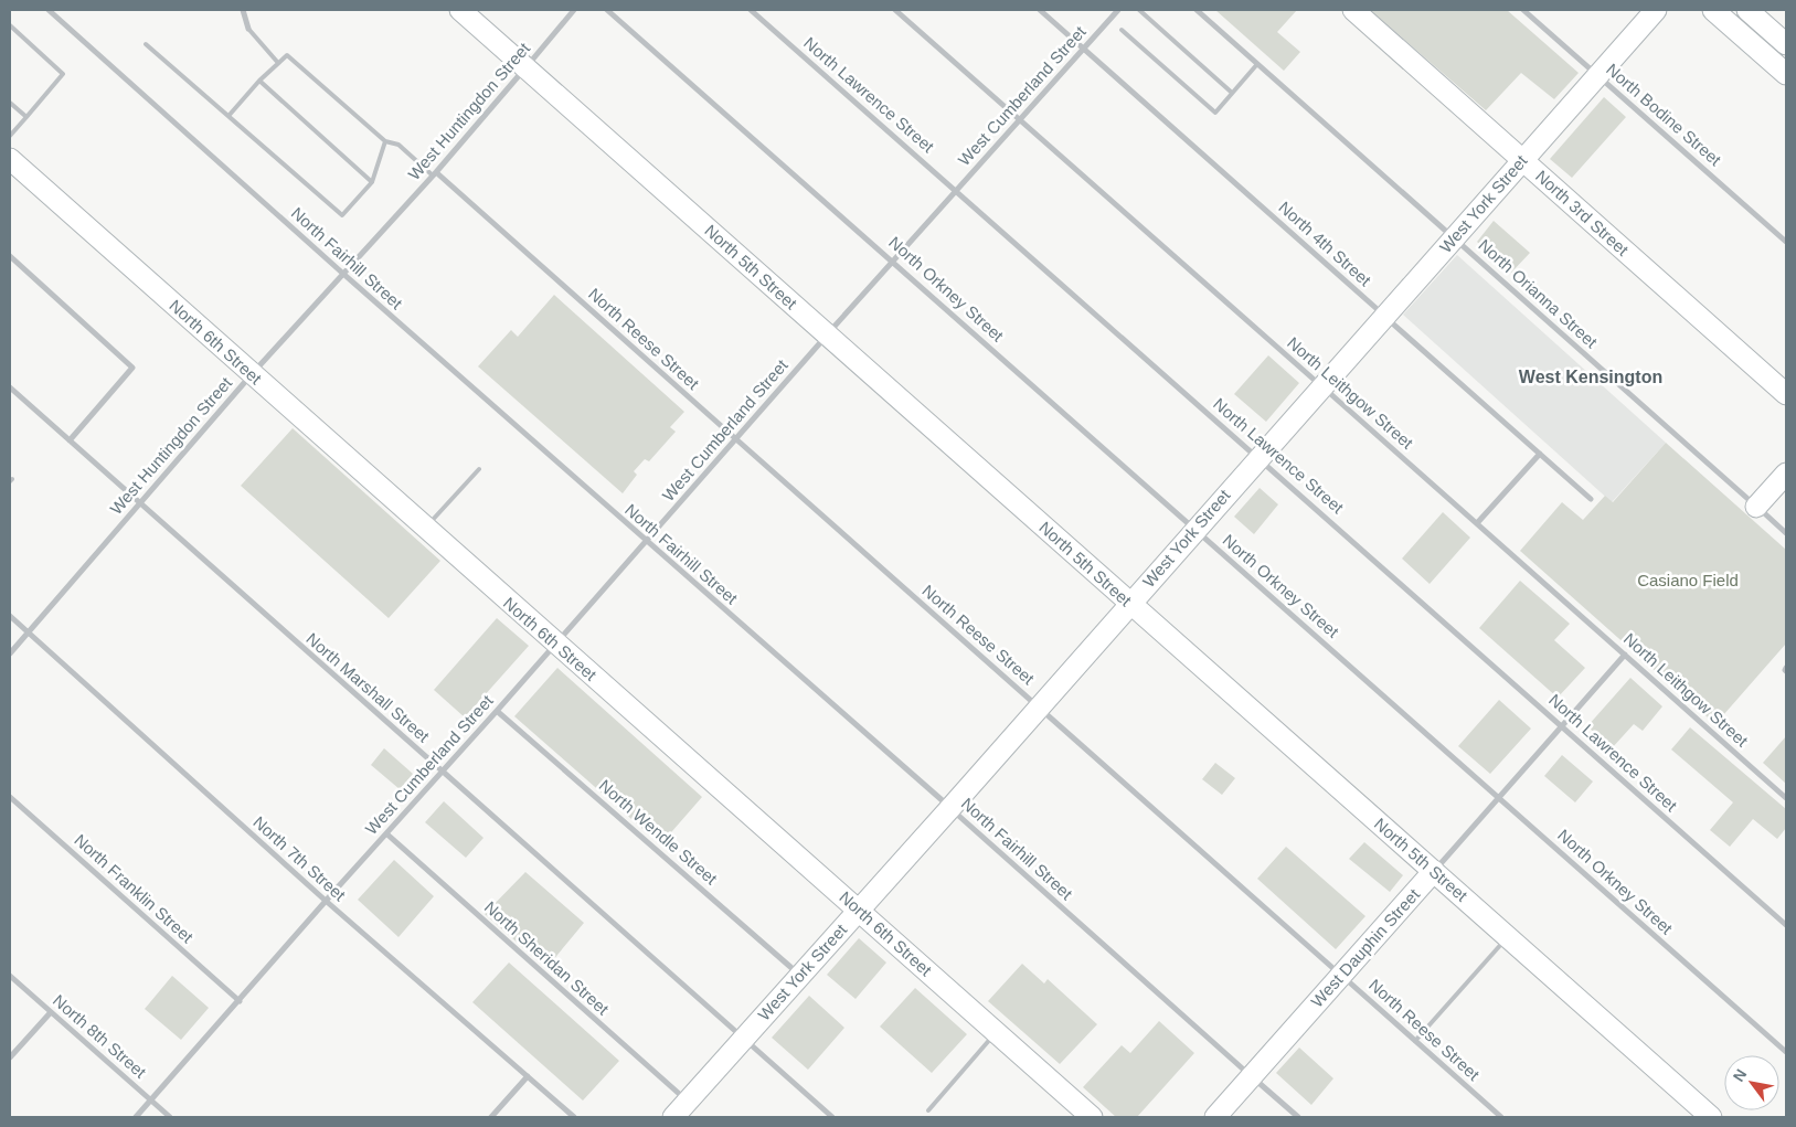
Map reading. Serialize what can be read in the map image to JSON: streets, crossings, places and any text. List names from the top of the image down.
{
  "streets": {
    "main road": [
      "West York Street",
      "North 3rd Street",
      "North 5th Street",
      "North 6th Street",
      "West Dauphin Street"
    ],
    "street": [
      "North Lawrence Street",
      "West Cumberland Street",
      "West Huntingdon Street",
      "North Bodine Street",
      "North 4th Street",
      "North Fairhill Street",
      "North Orkney Street",
      "North Orianna Street",
      "North Reese Street",
      "North Leithgow Street",
      "North Marshall Street",
      "North Wendle Street",
      "North 7th Street",
      "North Franklin Street",
      "North Sheridan Street",
      "North 8th Street"
    ]
  },
  "crossings": [
    ["North Lawrence Street", "West Cumberland Street"],
    ["North Lawrence Street", "West York Street"],
    ["North Lawrence Street", "West Dauphin Street"],
    ["West Cumberland Street", "North 4th Street"],
    ["West Cumberland Street", "North Fairhill Street"],
    ["West Cumberland Street", "North 5th Street"],
    ["West Cumberland Street", "North Orkney Street"],
    ["West Cumberland Street", "North Reese Street"],
    ["West Cumberland Street", "North 6th Street"],
    ["West Cumberland Street", "North Leithgow Street"],
    ["West Cumberland Street", "North Marshall Street"],
    ["West Cumberland Street", "North Wendle Street"],
    ["West Cumberland Street", "North 7th Street"],
    ["West Cumberland Street", "North Franklin Street"],
    ["West Cumberland Street", "North Sheridan Street"],
    ["West Cumberland Street", "North 8th Street"],
    ["West Huntingdon Street", "North Fairhill Street"],
    ["West Huntingdon Street", "North 5th Street"],
    ["West Huntingdon Street", "North Reese Street"],
    ["West Huntingdon Street", "North 6th Street"],
    ["West Huntingdon Street", "North Marshall Street"],
    ["West Huntingdon Street", "North 7th Street"],
    ["North Bodine Street", "West York Street"],
    ["West York Street", "North 3rd Street"],
    ["West York Street", "North 4th Street"],
    ["West York Street", "North Fairhill Street"],
    ["West York Street", "North 5th Street"],
    ["West York Street", "North Orkney Street"],
    ["West York Street", "North Orianna Street"],
    ["West York Street", "North Reese Street"],
    ["West York Street", "North 6th Street"],
    ["West York Street", "North Leithgow Street"],
    ["West York Street", "North Marshall Street"],
    ["West York Street", "North Wendle Street"],
    ["West York Street", "North Sheridan Street"],
    ["North Fairhill Street", "West Dauphin Street"],
    ["North 5th Street", "West Dauphin Street"],
    ["North Orkney Street", "West Dauphin Street"],
    ["North Reese Street", "West Dauphin Street"],
    ["North Leithgow Street", "West Dauphin Street"]
  ],
  "districts": ["West Kensington"],
  "parks": ["Casiano Field"],
  "north": "top left"
}
